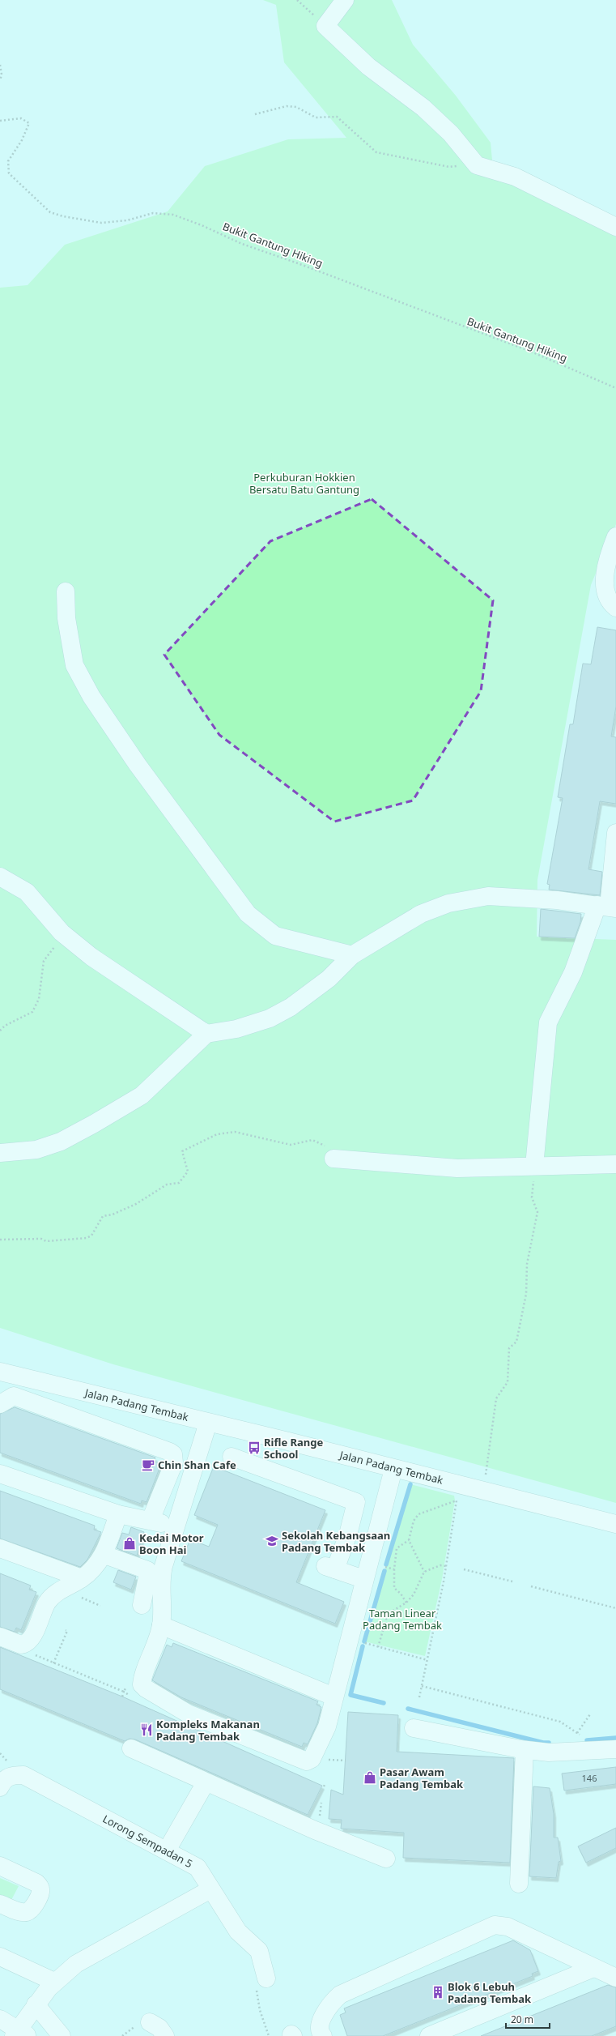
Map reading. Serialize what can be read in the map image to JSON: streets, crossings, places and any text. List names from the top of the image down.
{
  "streets": {
    "street": ["Jalan Padang Tembak", "Lorong Sempadan 5"],
    "path": ["Bukit Gantung Hiking"]
  },
  "parks": ["Perkuburan Hokkien Bersatu Batu Gantung", "Taman Linear Padang Tembak"],
  "places": {
    "bus stop": ["Rifle Range School"],
    "cafe": ["Chin Shan Cafe"],
    "school or university": ["Sekolah Kebangsaan Padang Tembak"],
    "shop": ["Kedai Motor Boon Hai", "Pasar Awam Padang Tembak"],
    "restaurant": ["Kompleks Makanan Padang Tembak"],
    "building": ["Blok 6 Lebuh Padang Tembak"]
  },
  "house_numbers": ["146"],
  "scale_bar": "20 m"
}
